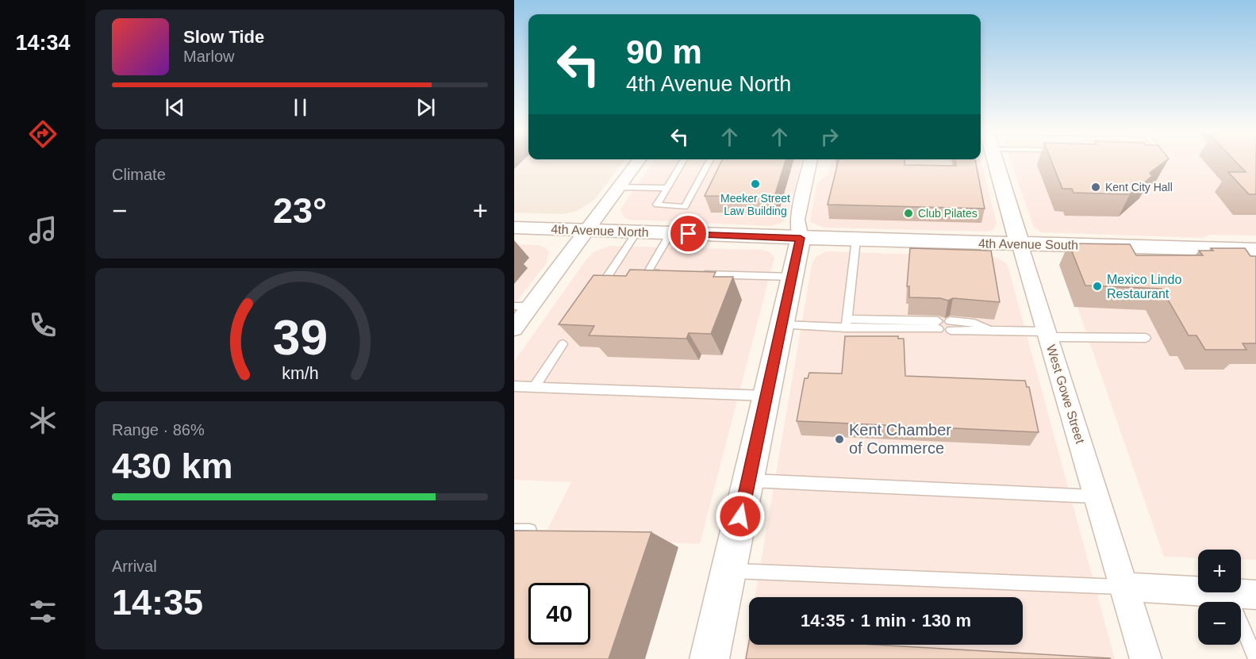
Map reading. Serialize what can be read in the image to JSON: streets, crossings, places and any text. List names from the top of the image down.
{
  "streets": {
    "street": ["4th Avenue North", "4th Avenue South", "West Gowe Street"]
  },
  "crossings": [
    ["4th Avenue North", "4th Avenue South"],
    ["4th Avenue South", "West Gowe Street"]
  ],
  "places": [
    "Meeker Street Law Building",
    "Kent City Hall",
    "Club Pilates",
    "Mexico Lindo Restaurant",
    "Kent Chamber of Commerce"
  ],
  "page": {
    "tabs": "14:34",
    "turn": ["90 m", "4th Avenue North"],
    "song": ["Slow Tide", "Marlow"],
    "tile": [
      "Climate",
      ["Range · 86%", "430 km"],
      ["Arrival", "14:35"]
    ],
    "heat": ["−", "23°", "+"],
    "map_buttons": ["+", "−"],
    "limit": "40",
    "trip": "14:35 · 1 min · 130 m",
    "gauge": ["39", "km/h"]
  }
}
